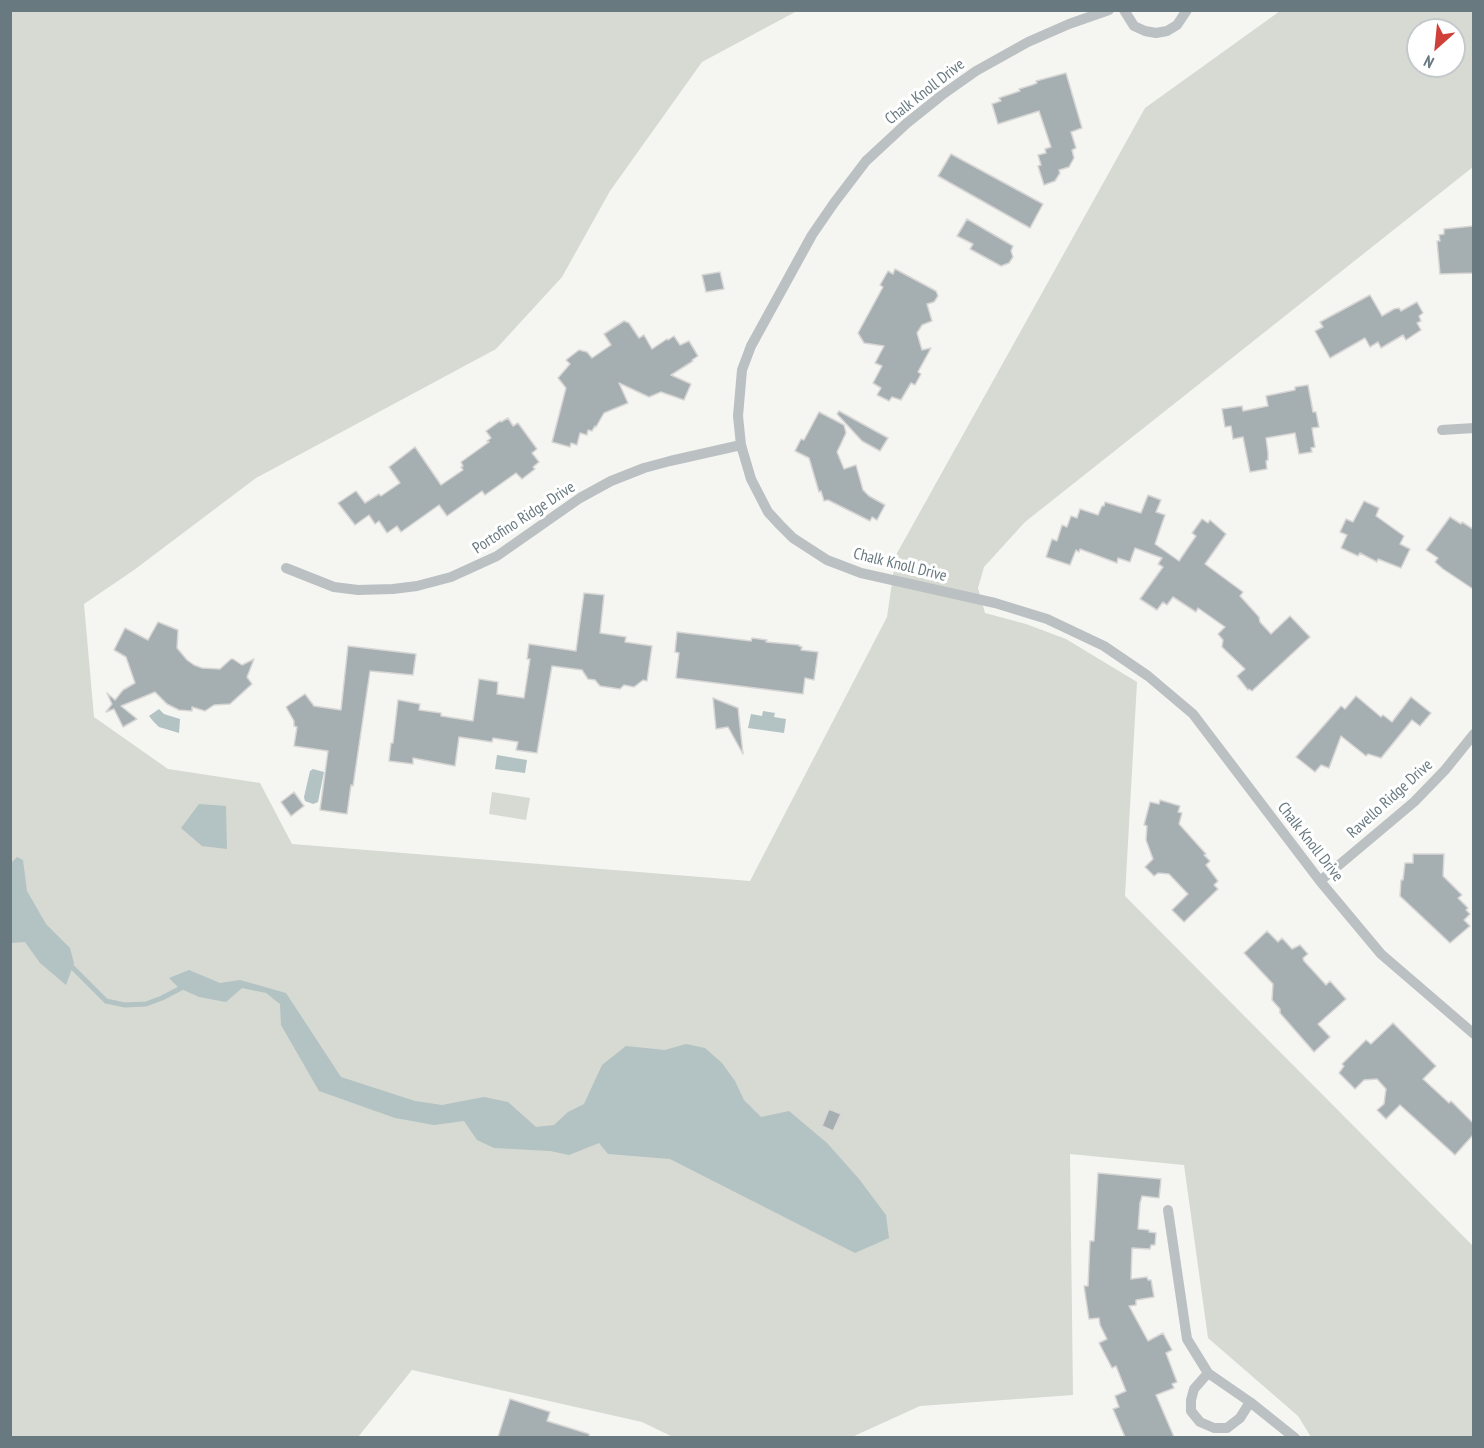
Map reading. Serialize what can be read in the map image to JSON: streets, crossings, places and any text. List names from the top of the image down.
{
  "streets": {
    "street": ["Chalk Knoll Drive", "Portofino Ridge Drive", "Ravello Ridge Drive"]
  },
  "crossings": [
    ["Chalk Knoll Drive", "Portofino Ridge Drive"],
    ["Chalk Knoll Drive", "Ravello Ridge Drive"]
  ],
  "north": "bottom left"
}
